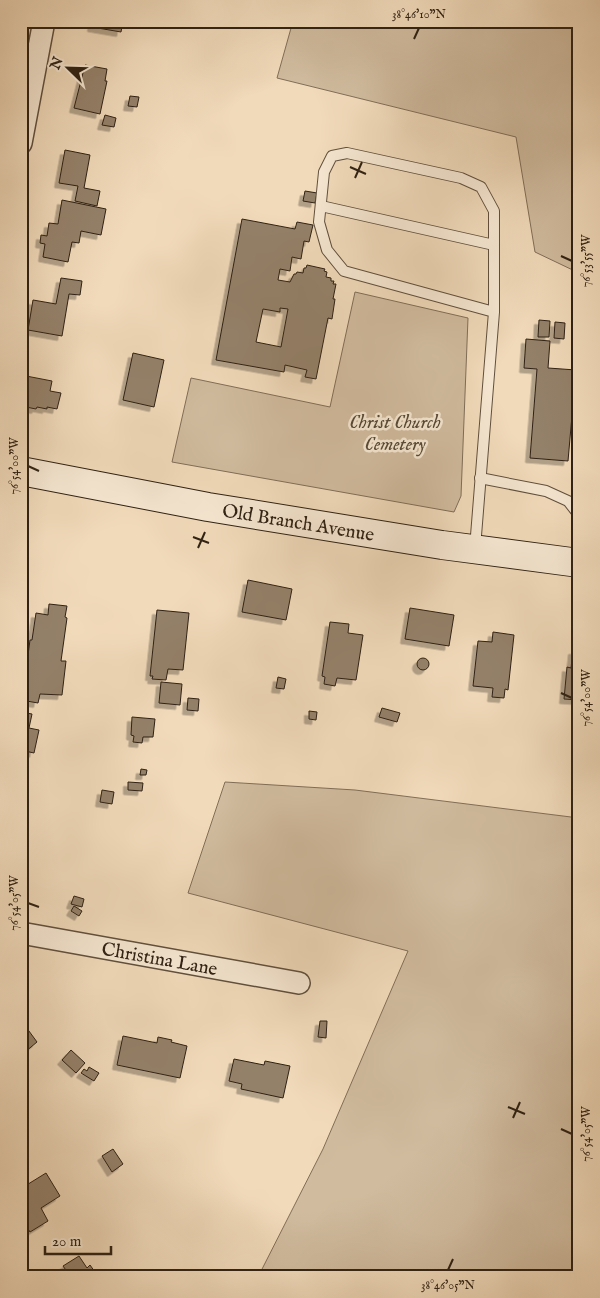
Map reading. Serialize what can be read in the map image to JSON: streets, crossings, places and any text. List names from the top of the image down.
{
  "streets": {
    "main road": ["Old Branch Avenue"],
    "street": ["Christina Lane"]
  },
  "parks": ["Christ Church Cemetery"],
  "scale_bar": "20 m",
  "north": "top left",
  "coordinates": [
    "38°46'10\"N",
    "76°53'55\"W",
    "76°54'00\"W",
    "76°54'05\"W",
    "38°46'05\"N"
  ]
}
